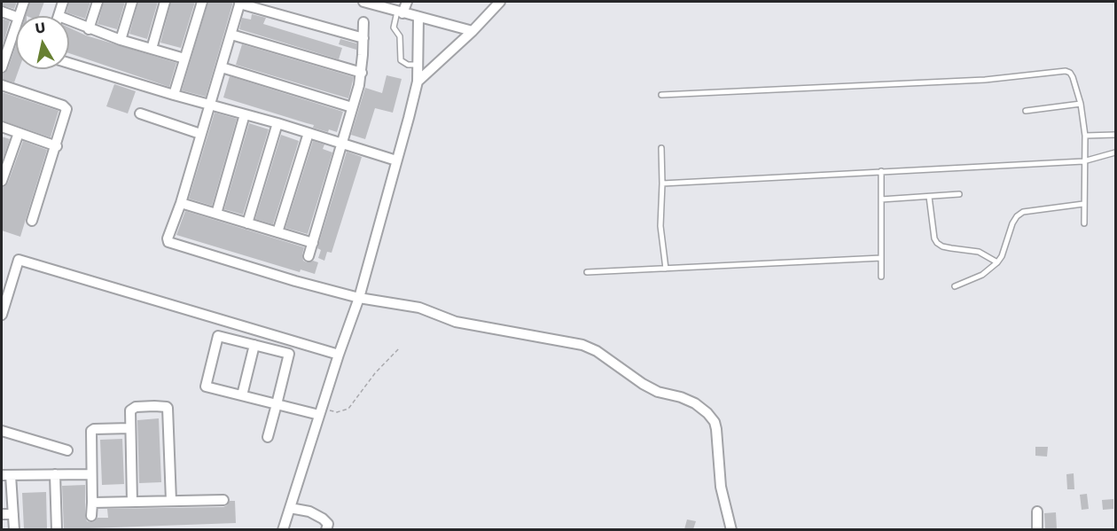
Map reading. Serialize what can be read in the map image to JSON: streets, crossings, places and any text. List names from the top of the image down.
{
  "north": "top"
}
